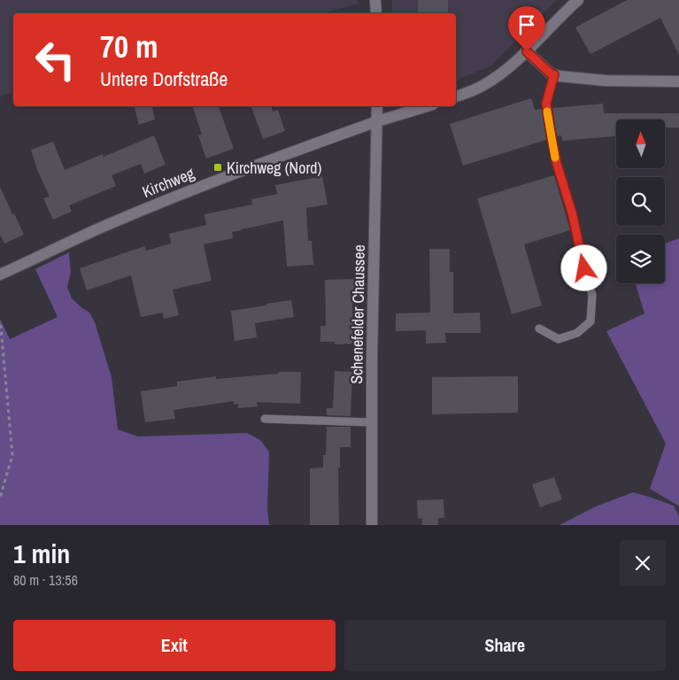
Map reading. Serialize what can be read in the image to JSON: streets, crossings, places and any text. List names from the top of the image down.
{
  "streets": {
    "street": ["Kirchweg", "Schenefelder Chaussee"]
  },
  "crossings": [
    ["Kirchweg", "Schenefelder Chaussee"]
  ],
  "places": {
    "transit": ["Kirchweg (Nord)"]
  },
  "north": "top",
  "page": {
    "turn": ["70 m", "Untere Dorfstraße"],
    "heading": ["1 min", "80 m · 13:56"],
    "buttons": ["Exit", "Share"]
  }
}
